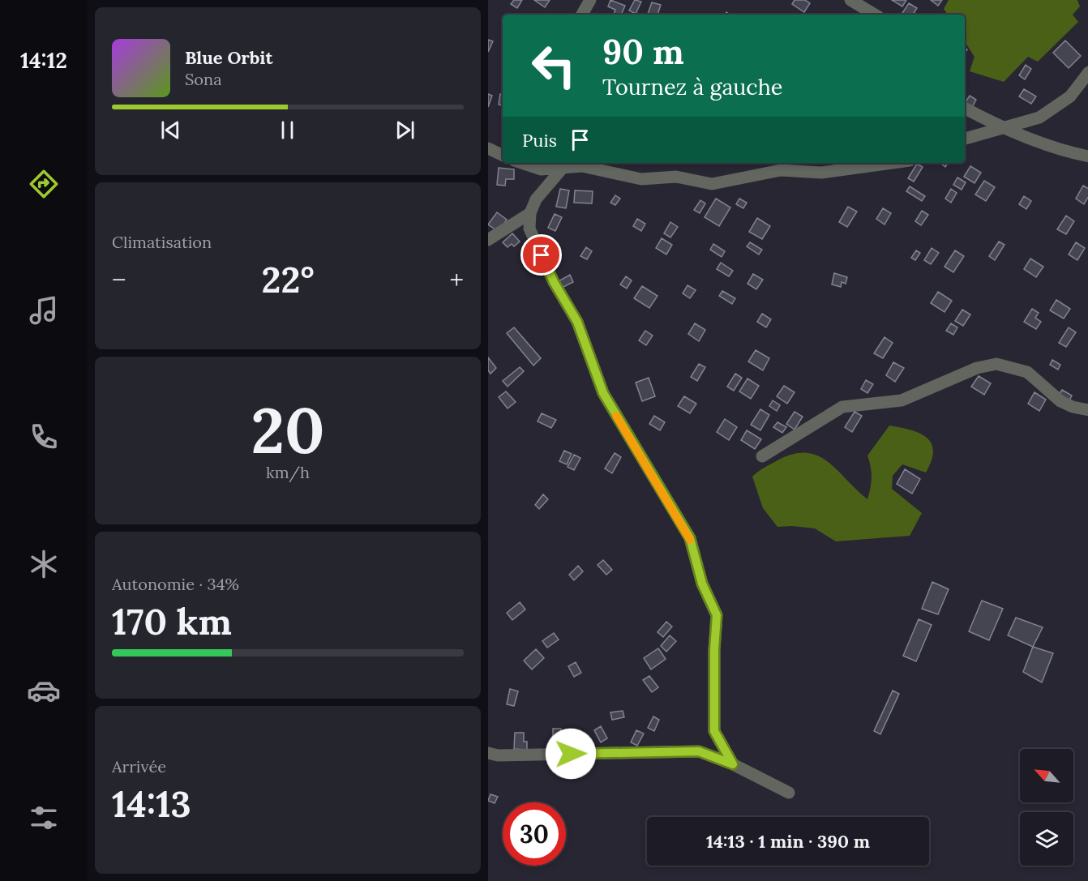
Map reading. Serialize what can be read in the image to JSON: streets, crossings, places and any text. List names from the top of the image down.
{
  "north": "top left",
  "page": {
    "tabs": "14:12",
    "turn": ["90 m", "Tournez à gauche"],
    "song": ["Blue Orbit", "Sona"],
    "then": "Puis",
    "tile": [
      "Climatisation",
      ["20", "km/h"],
      ["Autonomie · 34%", "170 km"],
      ["Arrivée", "14:13"]
    ],
    "heat": ["−", "22°", "+"],
    "limit": "30",
    "trip": "14:13 · 1 min · 390 m"
  }
}
